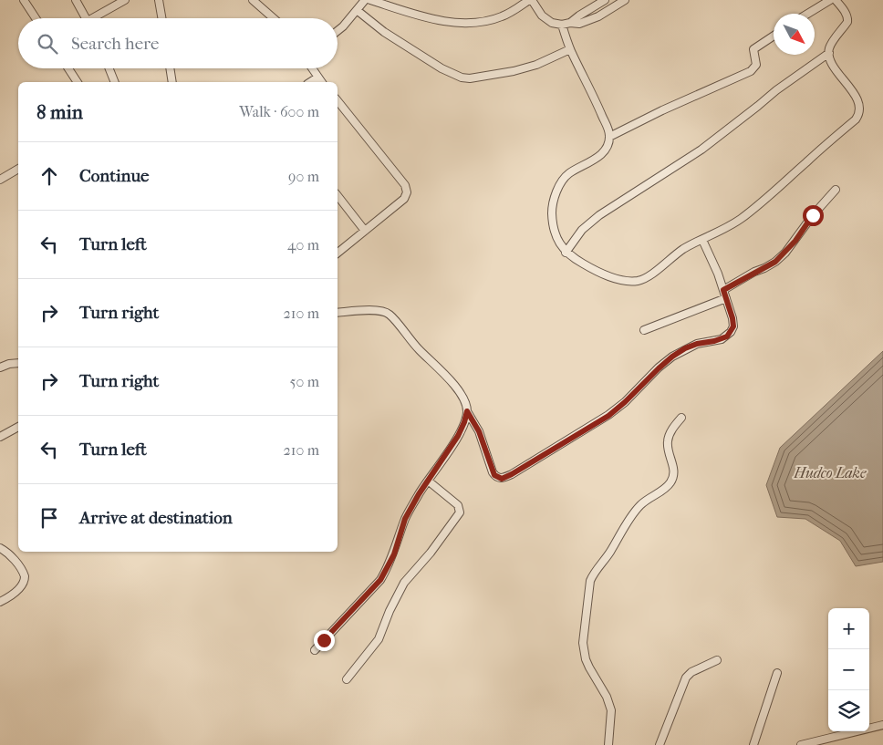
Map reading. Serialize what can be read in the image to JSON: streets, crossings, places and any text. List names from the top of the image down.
{
  "water": ["Hudco Lake"],
  "north": "bottom right",
  "page": {
    "search": "Search here",
    "heading": ["8 min", "Walk · 600 m"],
    "list": [
      ["Continue", "90 m"],
      ["Turn left", "40 m"],
      ["Turn right", "210 m"],
      ["Turn right", "50 m"],
      ["Turn left", "210 m"],
      "Arrive at destination"
    ],
    "map_buttons": ["+", "−"]
  }
}
